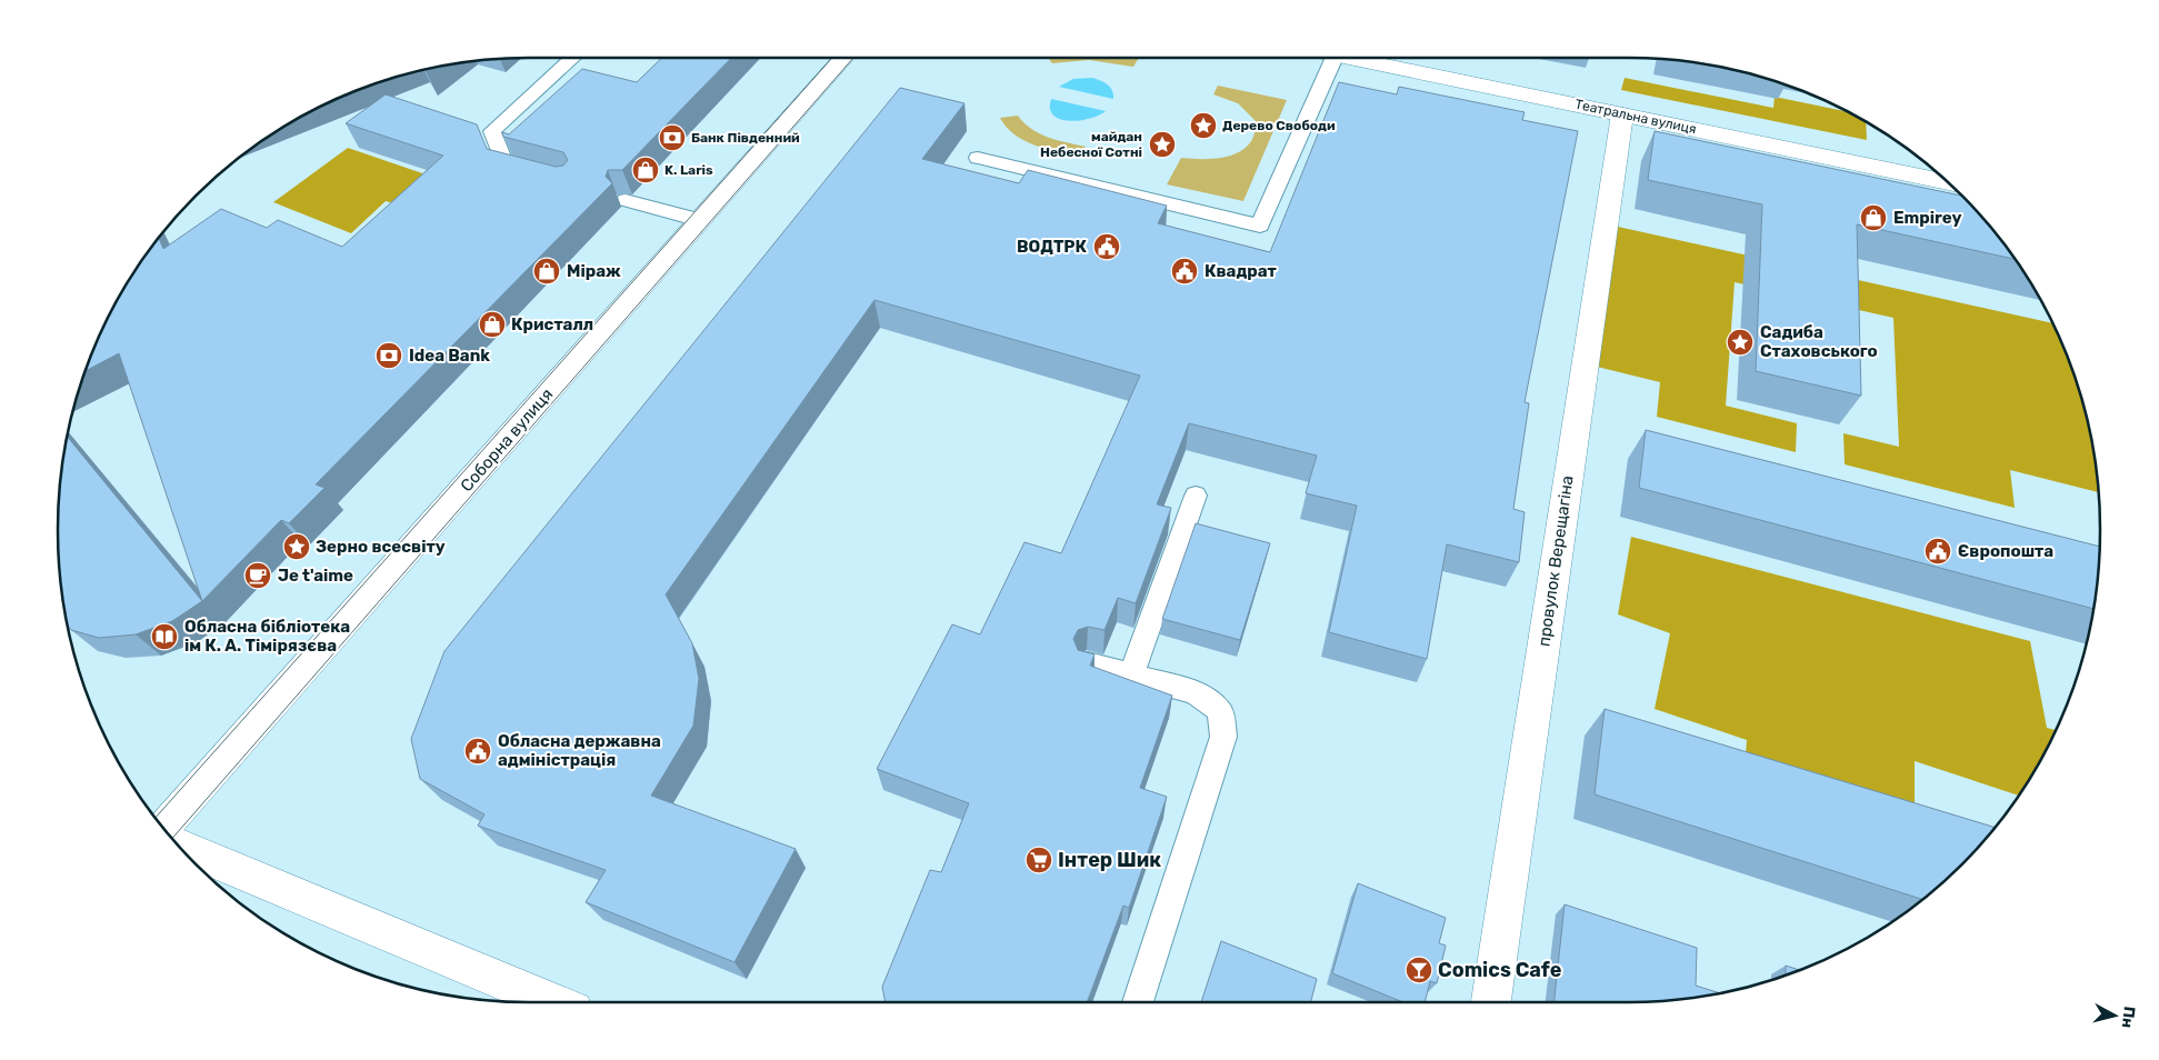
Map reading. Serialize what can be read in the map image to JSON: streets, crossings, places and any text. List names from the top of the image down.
{
  "streets": {
    "street": ["Театральна вулиця", "Соборна вулиця", "провулок Верещагіна"]
  },
  "crossings": [
    ["Театральна вулиця", "провулок Верещагіна"]
  ],
  "places": {
    "place": [
      "Дерево Свободи",
      "майдан Небесної Сотні",
      "Садиба Стаховського",
      "Зерно всесвіту"
    ],
    "bank": ["Банк Південний", "Idea Bank"],
    "shop": [
      "K. Laris",
      "Empirey",
      "Міраж",
      "Кристалл"
    ],
    "public building": [
      "ВОДТРК",
      "Квадрат",
      "Європошта",
      "Обласна державна адміністрація"
    ],
    "cafe": ["Je t'aime"],
    "library": ["Обласна бібліотека ім К. А. Тімірязєва"],
    "supermarket": ["Інтер Шик"],
    "bar": ["Comics Cafe"]
  },
  "north": "right"
}
